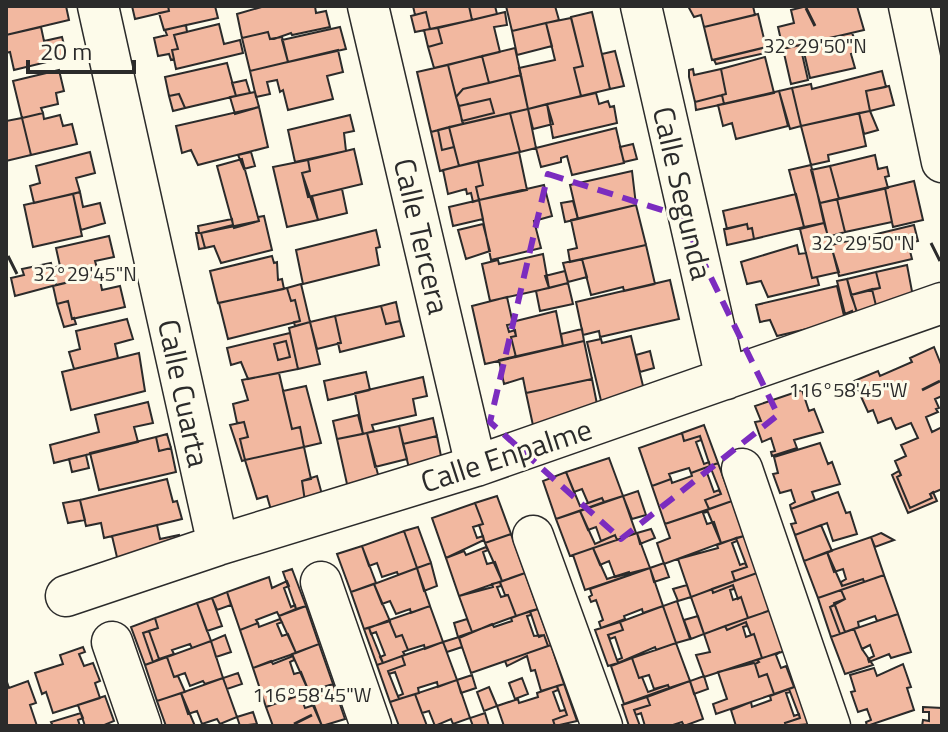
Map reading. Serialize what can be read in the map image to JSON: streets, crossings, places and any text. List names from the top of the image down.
{
  "streets": {
    "street": [
      "Calle Segunda",
      "Calle Tercera",
      "Calle Cuarta",
      "Calle Enpalme"
    ]
  },
  "crossings": [
    ["Calle Segunda", "Calle Enpalme"],
    ["Calle Tercera", "Calle Enpalme"],
    ["Calle Cuarta", "Calle Enpalme"]
  ],
  "scale_bar": "20 m",
  "coordinates": ["32°29'50\"N", "32°29'45\"N", "116°58'45\"W"]
}
